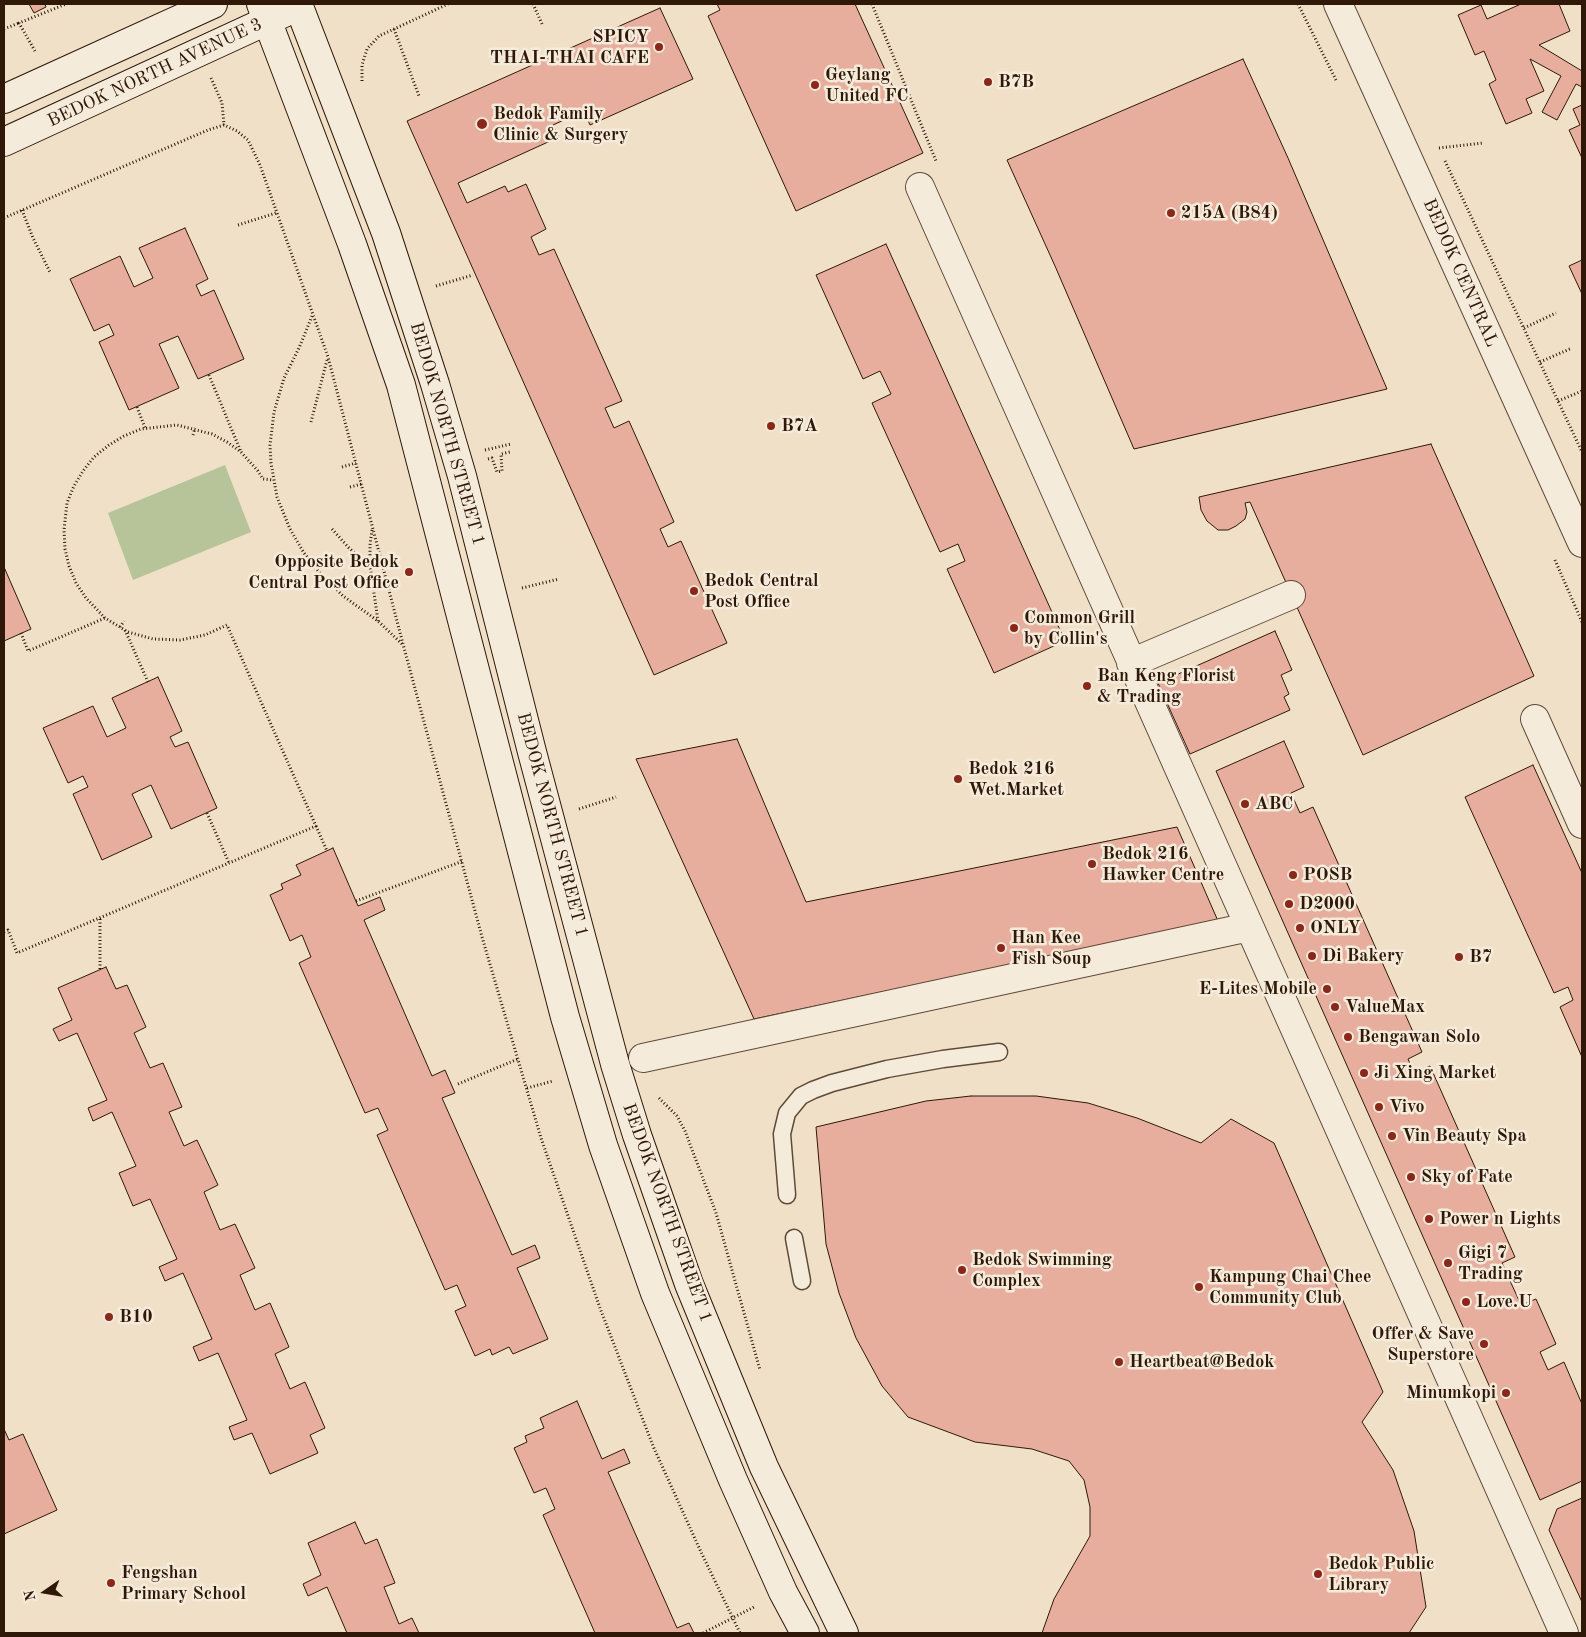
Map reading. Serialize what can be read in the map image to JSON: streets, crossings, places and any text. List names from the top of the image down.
{
  "streets": {
    "street": ["BEDOK NORTH AVENUE 3", "BEDOK CENTRAL", "BEDOK NORTH STREET 1"]
  },
  "crossings": [
    ["BEDOK NORTH AVENUE 3", "BEDOK NORTH STREET 1"]
  ],
  "places": [
    "SPICY THAI-THAI CAFE",
    "B7B",
    "Geylang United FC",
    "Bedok Family Clinic & Surgery",
    "215A (B84)",
    "B7A",
    "Opposite Bedok Central Post Office",
    "Bedok Central Post Office",
    "Common Grill by Collin's",
    "Ban Keng Florist & Trading",
    "Bedok 216 Wet.Market",
    "ABC",
    "Bedok 216 Hawker Centre",
    "POSB",
    "D2000",
    "ONLY",
    "Han Kee Fish Soup",
    "Di Bakery",
    "B7",
    "E-Lites Mobile",
    "ValueMax",
    "Bengawan Solo",
    "Ji Xing Market",
    "Vivo",
    "Vin Beauty Spa",
    "Sky of Fate",
    "Power n Lights",
    "Gigi 7 Trading",
    "Bedok Swimming Complex",
    "Kampung Chai Chee Community Club",
    "Love.U",
    "B10",
    "Offer & Save Superstore",
    "Heartbeat@Bedok",
    "Minumkopi",
    "Bedok Public Library",
    "Fengshan Primary School"
  ],
  "north": "left"
}
